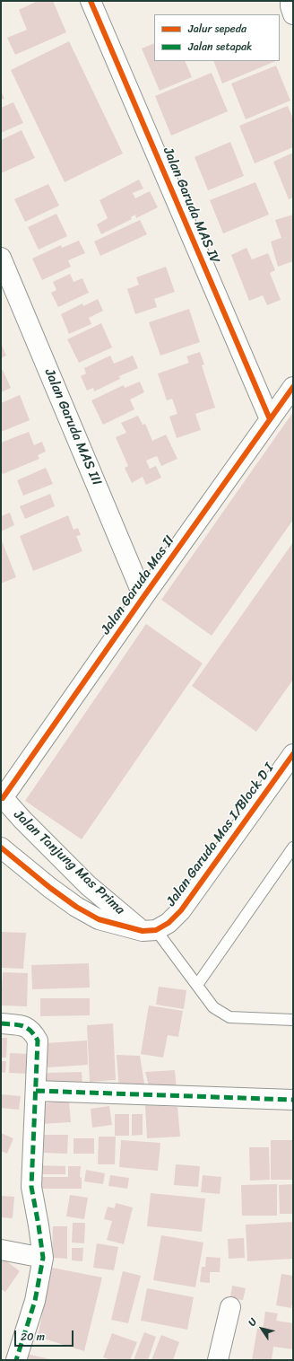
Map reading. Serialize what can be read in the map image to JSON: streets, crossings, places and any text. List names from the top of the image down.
{
  "streets": {
    "street": [
      "Jalan Garuda MAS IV",
      "Jalan Garuda MAS III",
      "Jalan Garuda Mas II",
      "Jalan Garuda Mas I/Block D I",
      "Jalan Tanjung Mas Prima"
    ]
  },
  "crossings": [
    ["Jalan Garuda MAS IV", "Jalan Garuda Mas II"],
    ["Jalan Garuda MAS III", "Jalan Garuda Mas II"],
    ["Jalan Garuda Mas II", "Jalan Tanjung Mas Prima"],
    ["Jalan Garuda Mas I/Block D I", "Jalan Tanjung Mas Prima"]
  ],
  "legend": ["Jalur sepeda", "Jalan setapak"],
  "scale_bar": "20 m",
  "north": "top left"
}
